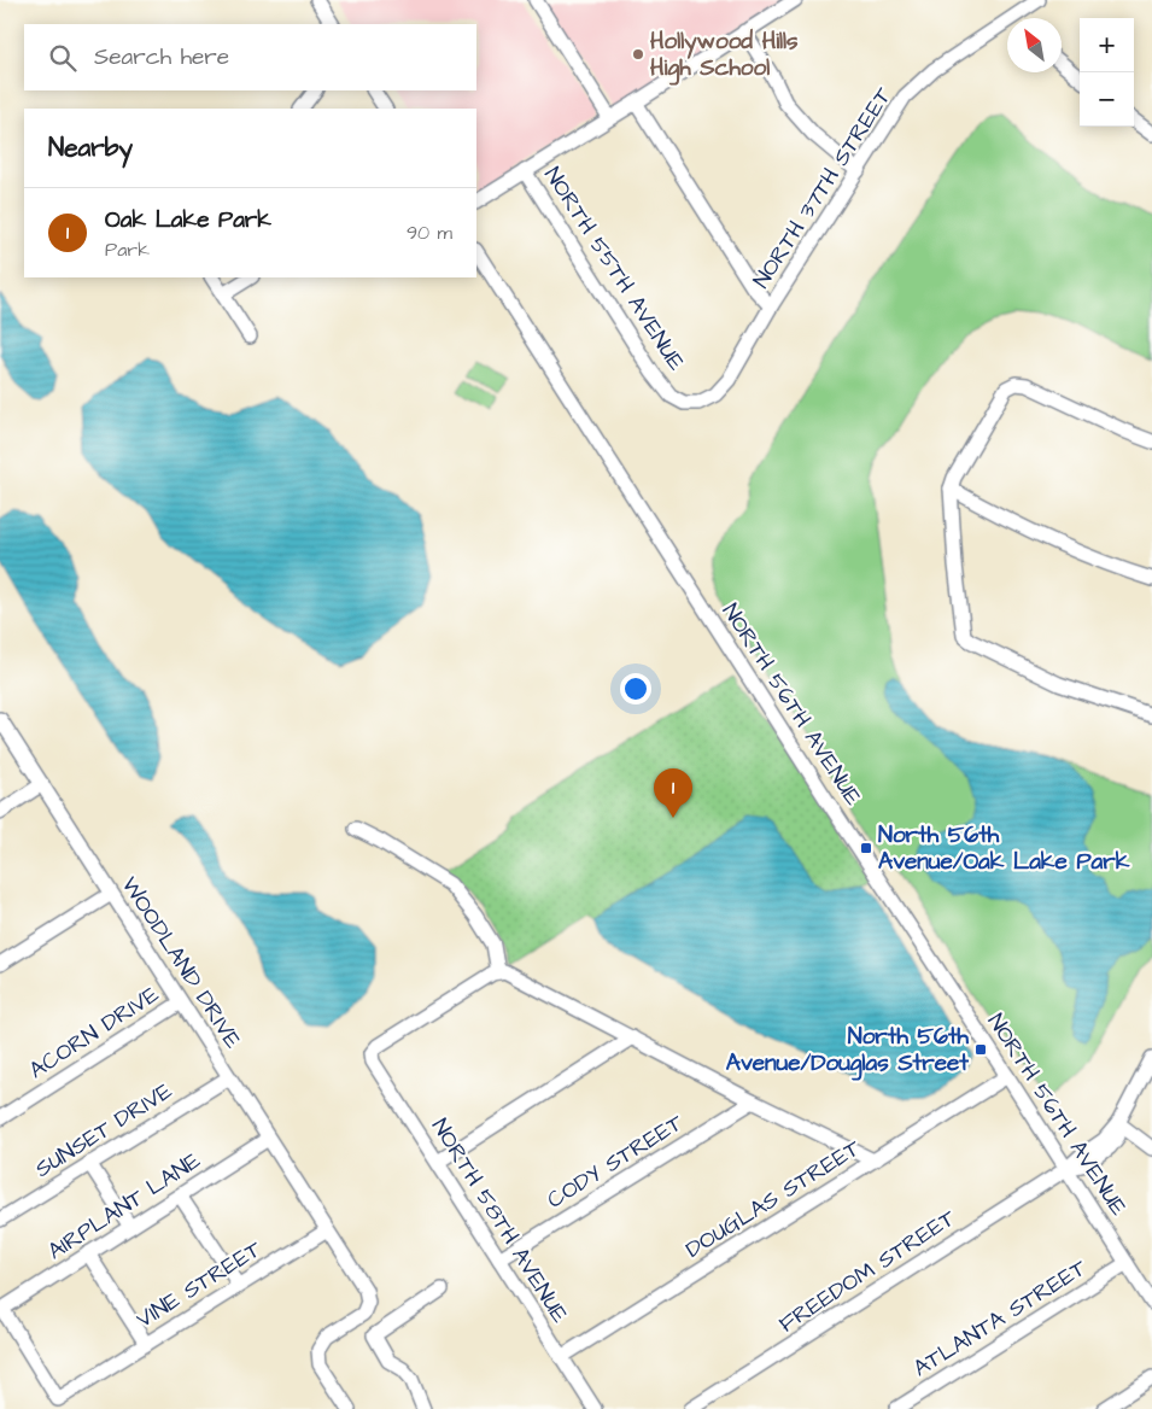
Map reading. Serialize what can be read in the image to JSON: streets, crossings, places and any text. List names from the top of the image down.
{
  "streets": {
    "street": [
      "NORTH 37TH STREET",
      "NORTH 55TH AVENUE",
      "NORTH 56TH AVENUE",
      "WOODLAND DRIVE",
      "ACORN DRIVE",
      "SUNSET DRIVE",
      "CODY STREET",
      "DOUGLAS STREET",
      "AIRPLANT LANE",
      "NORTH 58TH AVENUE",
      "FREEDOM STREET",
      "VINE STREET",
      "ATLANTA STREET"
    ]
  },
  "crossings": [
    ["NORTH 37TH STREET", "NORTH 55TH AVENUE"],
    ["NORTH 56TH AVENUE", "DOUGLAS STREET"],
    ["NORTH 56TH AVENUE", "FREEDOM STREET"],
    ["NORTH 56TH AVENUE", "ATLANTA STREET"],
    ["WOODLAND DRIVE", "ACORN DRIVE"],
    ["WOODLAND DRIVE", "SUNSET DRIVE"],
    ["WOODLAND DRIVE", "AIRPLANT LANE"],
    ["WOODLAND DRIVE", "VINE STREET"],
    ["CODY STREET", "NORTH 58TH AVENUE"],
    ["DOUGLAS STREET", "NORTH 58TH AVENUE"],
    ["AIRPLANT LANE", "VINE STREET"]
  ],
  "places": {
    "other": ["Hollywood Hills High School"],
    "transit": ["North 56th Avenue/Oak Lake Park", "North 56th Avenue/Douglas Street"]
  },
  "north": "top left",
  "page": {
    "map_buttons": ["+", "−"],
    "search": "Search here",
    "heading": "Nearby",
    "list": [
      {
        "mark": "1",
        "name": "Oak Lake Park",
        "note": "Park",
        "value": "90 m"
      }
    ],
    "pins": "1"
  }
}
